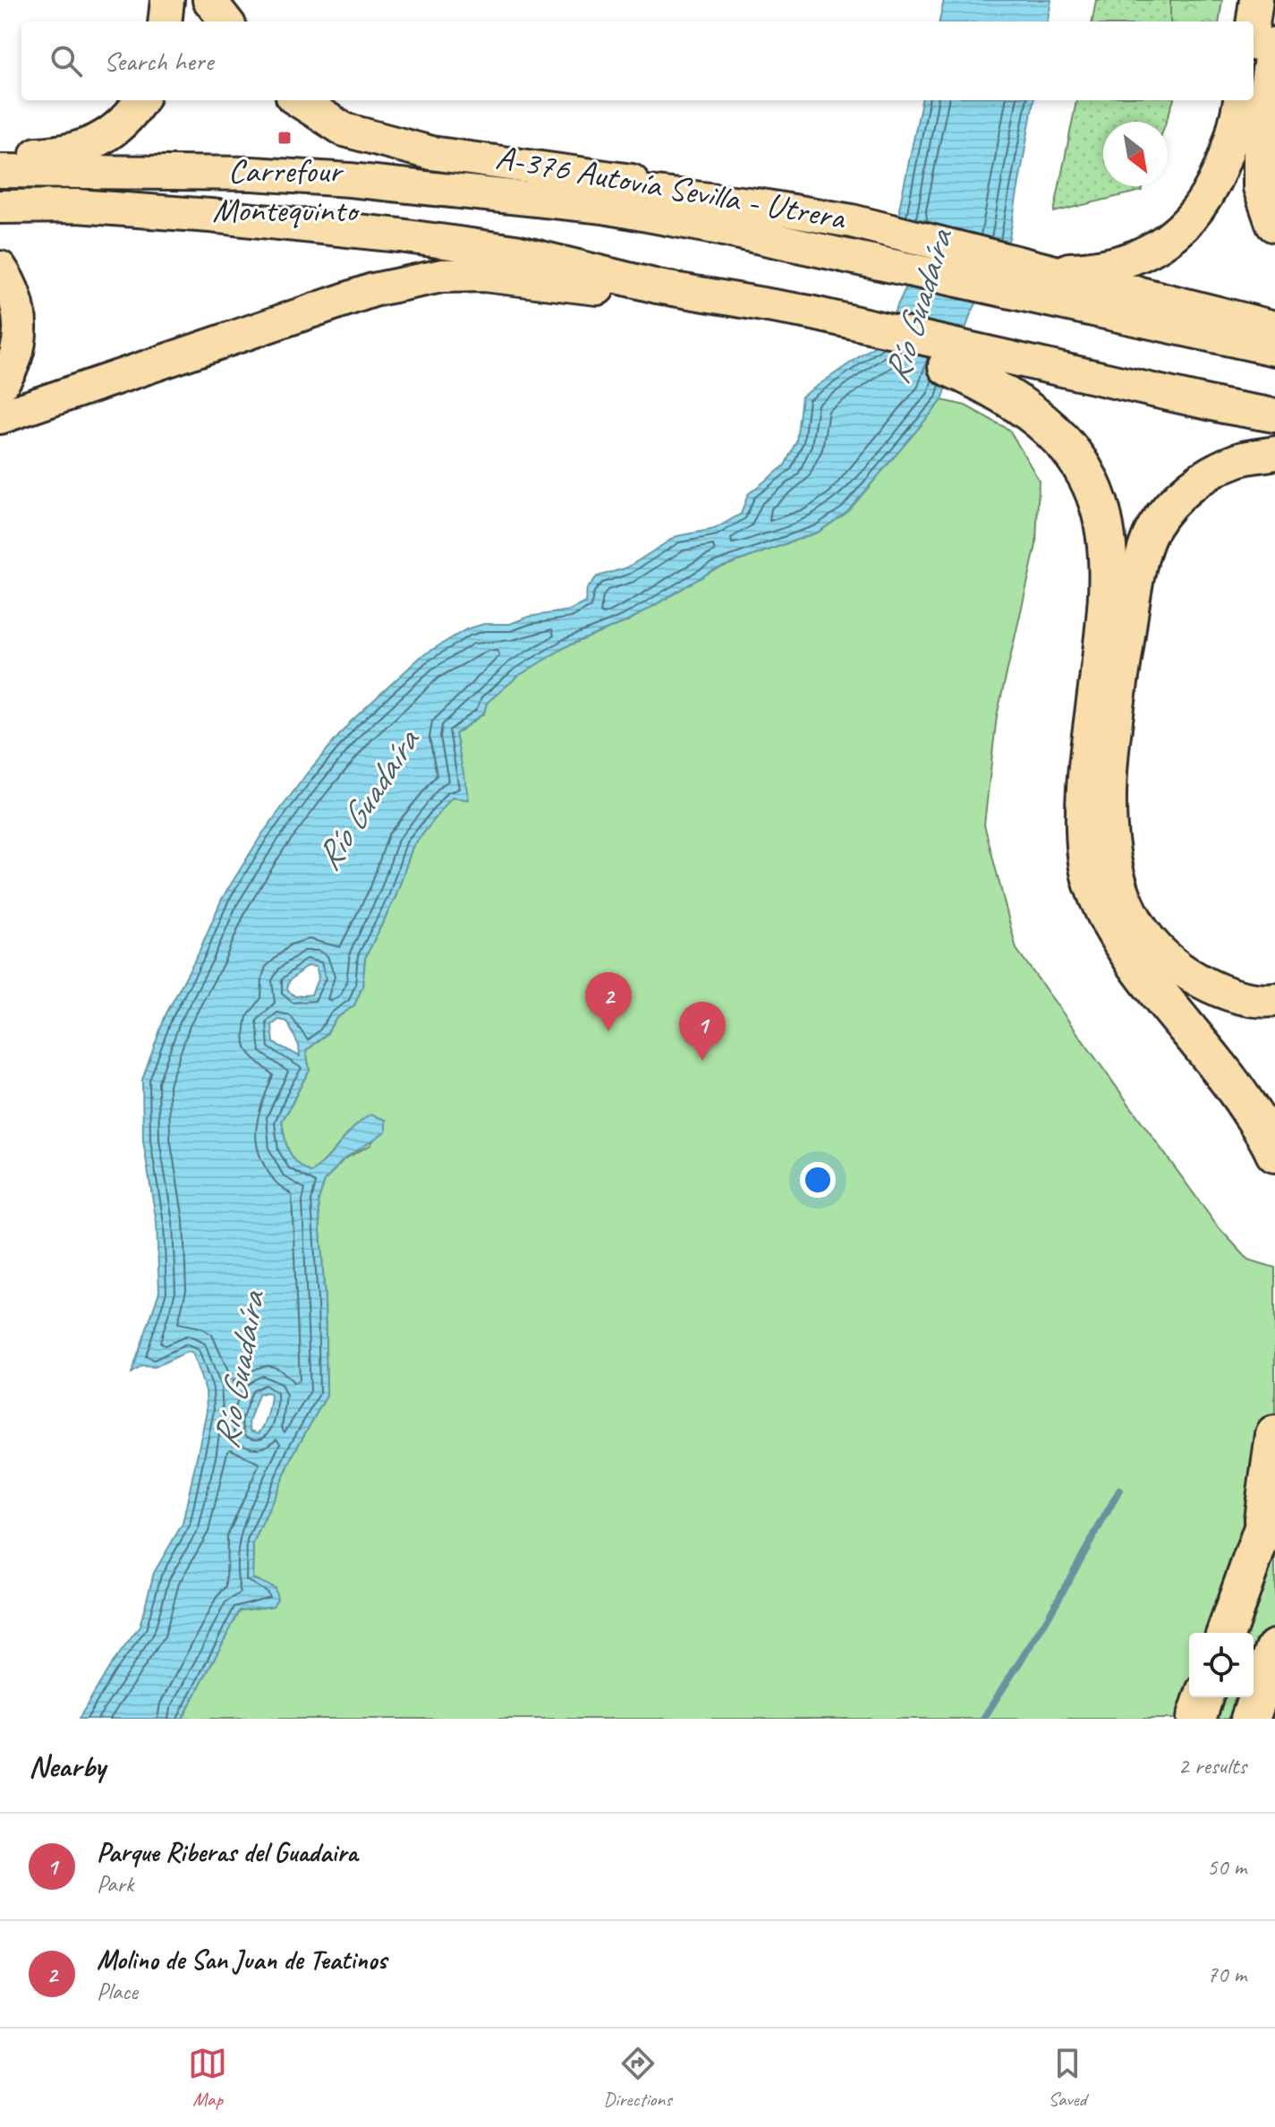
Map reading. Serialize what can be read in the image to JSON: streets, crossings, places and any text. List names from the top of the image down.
{
  "streets": {
    "main road": ["A-376 Autovía Sevilla - Utrera"]
  },
  "water": ["Río Guadaíra"],
  "places": {
    "transit": ["Carrefour Montequinto"]
  },
  "north": "bottom right",
  "page": {
    "search": "Search here",
    "pins": ["2", "1"],
    "heading": ["Nearby", "2 results"],
    "list": [
      {
        "mark": "1",
        "name": "Parque Riberas del Guadaira",
        "note": "Park",
        "value": "50 m"
      },
      {
        "mark": "2",
        "name": "Molino de San Juan de Teatinos",
        "note": "Place",
        "value": "70 m"
      }
    ],
    "nav": ["Map", "Directions", "Saved"]
  }
}
